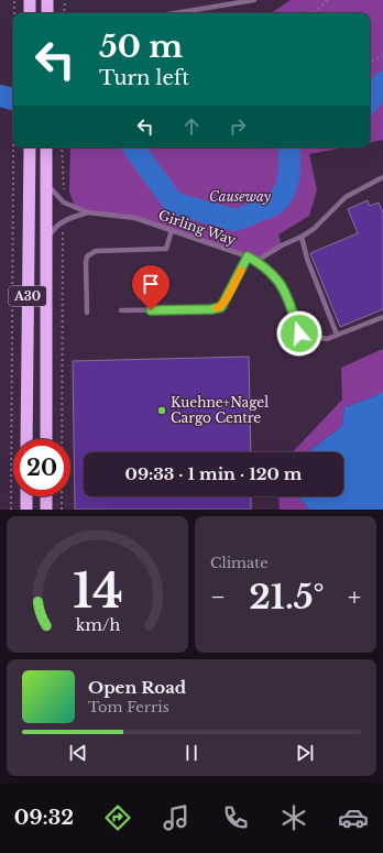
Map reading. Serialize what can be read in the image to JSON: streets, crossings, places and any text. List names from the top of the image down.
{
  "streets": {
    "highway": ["A30"],
    "lane": ["Girling Way"]
  },
  "crossings": [
    ["Girling Way", "A30"]
  ],
  "parks": ["Causeway"],
  "places": ["Kuehne+Nagel Cargo Centre"],
  "page": {
    "turn": ["50 m", "Turn left"],
    "limit": "20",
    "trip": "09:33 · 1 min · 120 m",
    "tile": "Climate",
    "heat": ["−", "21.5°", "+"],
    "song": ["Open Road", "Tom Ferris"],
    "tabs": "09:32",
    "gauge": ["14", "km/h"]
  }
}
